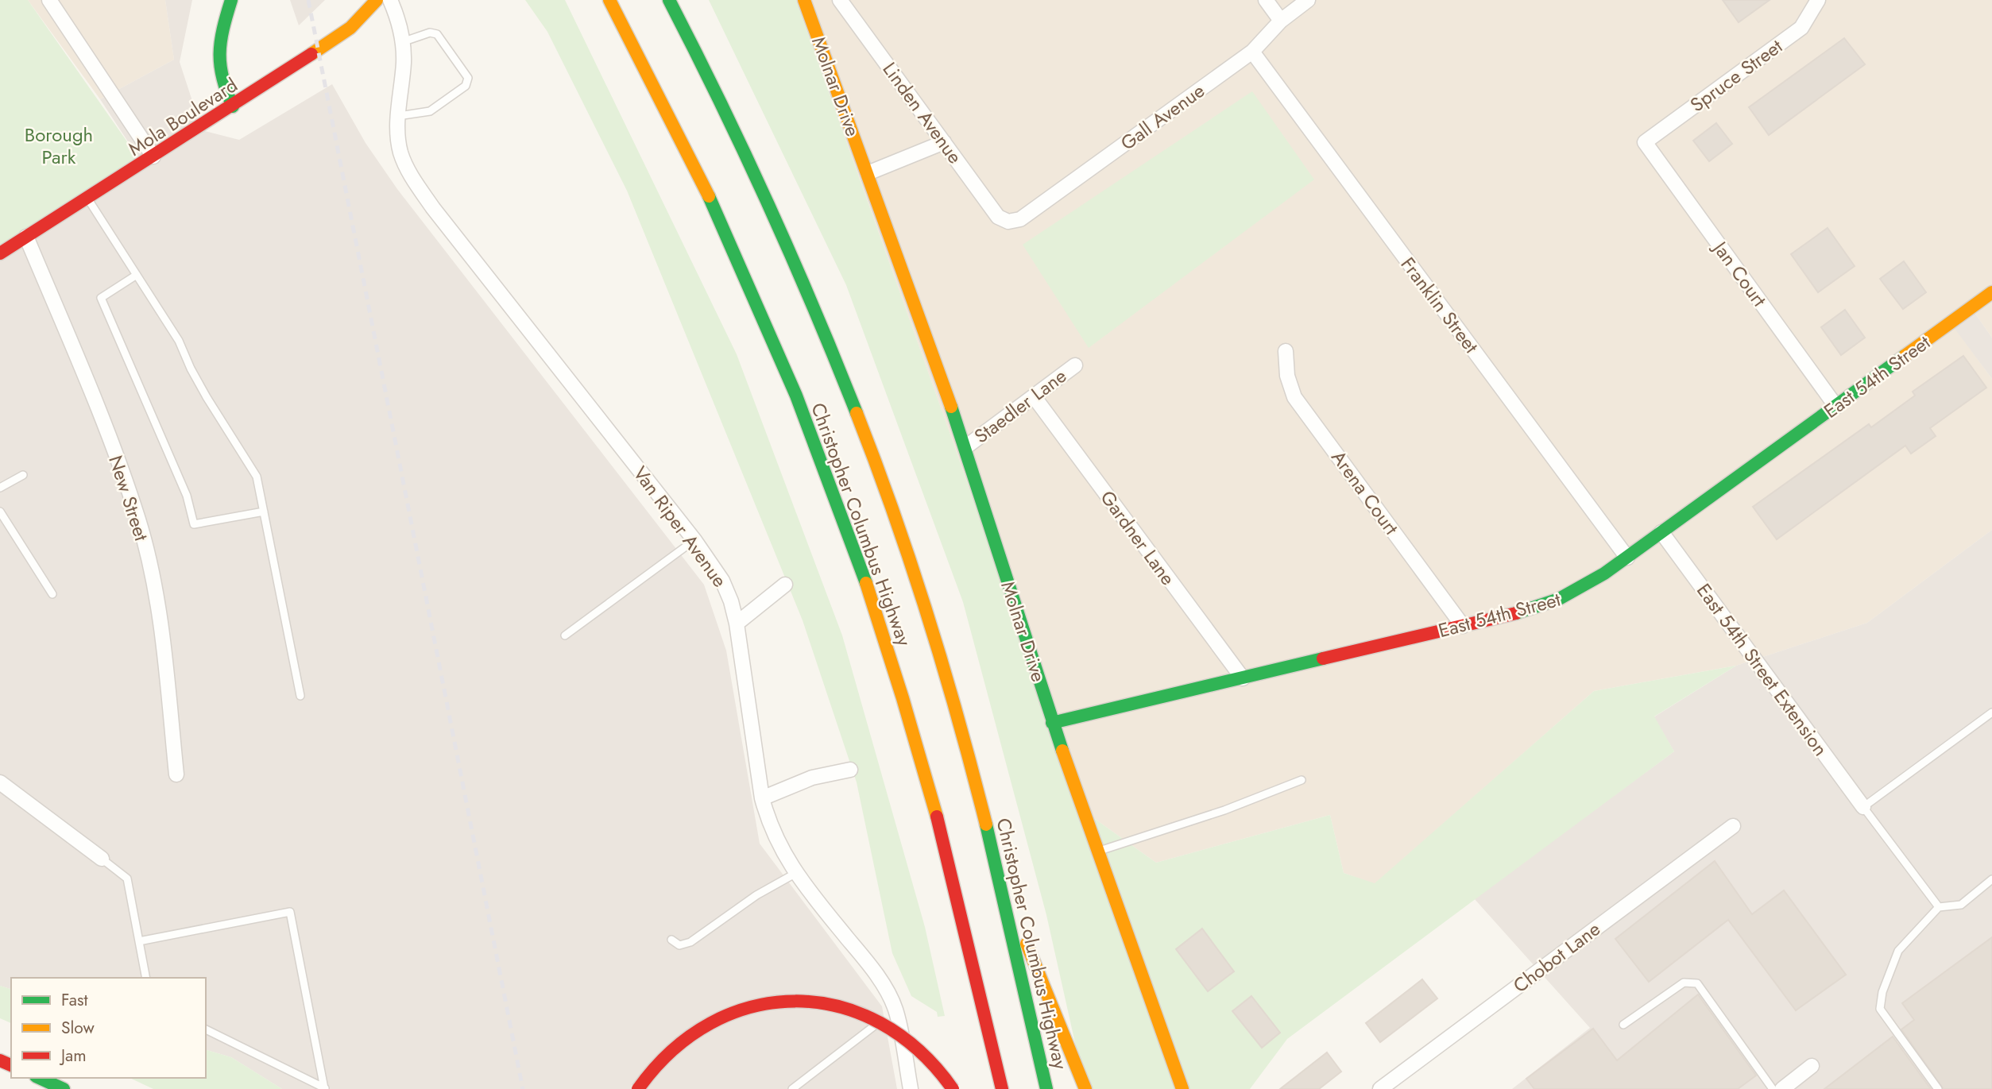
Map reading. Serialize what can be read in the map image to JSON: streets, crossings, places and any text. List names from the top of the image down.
{
  "streets": {
    "main road": [
      "Molnar Drive",
      "Mola Boulevard",
      "East 54th Street",
      "Christopher Columbus Highway"
    ],
    "street": [
      "Spruce Street",
      "Linden Avenue",
      "Gall Avenue",
      "Jan Court",
      "Franklin Street",
      "Staedler Lane",
      "Arena Court",
      "New Street",
      "Van Riper Avenue",
      "Gardner Lane",
      "East 54th Street Extension",
      "Chobot Lane"
    ]
  },
  "crossings": [
    ["Spruce Street", "Jan Court"],
    ["Molnar Drive", "East 54th Street"],
    ["Molnar Drive", "Staedler Lane"],
    ["Linden Avenue", "Gall Avenue"],
    ["Mola Boulevard", "New Street"],
    ["Gall Avenue", "Franklin Street"],
    ["Jan Court", "East 54th Street"],
    ["Franklin Street", "East 54th Street"],
    ["East 54th Street", "Arena Court"],
    ["East 54th Street", "Gardner Lane"],
    ["East 54th Street", "East 54th Street Extension"],
    ["Staedler Lane", "Gardner Lane"]
  ],
  "parks": ["Borough Park"],
  "legend": ["Fast", "Slow", "Jam"]
}
